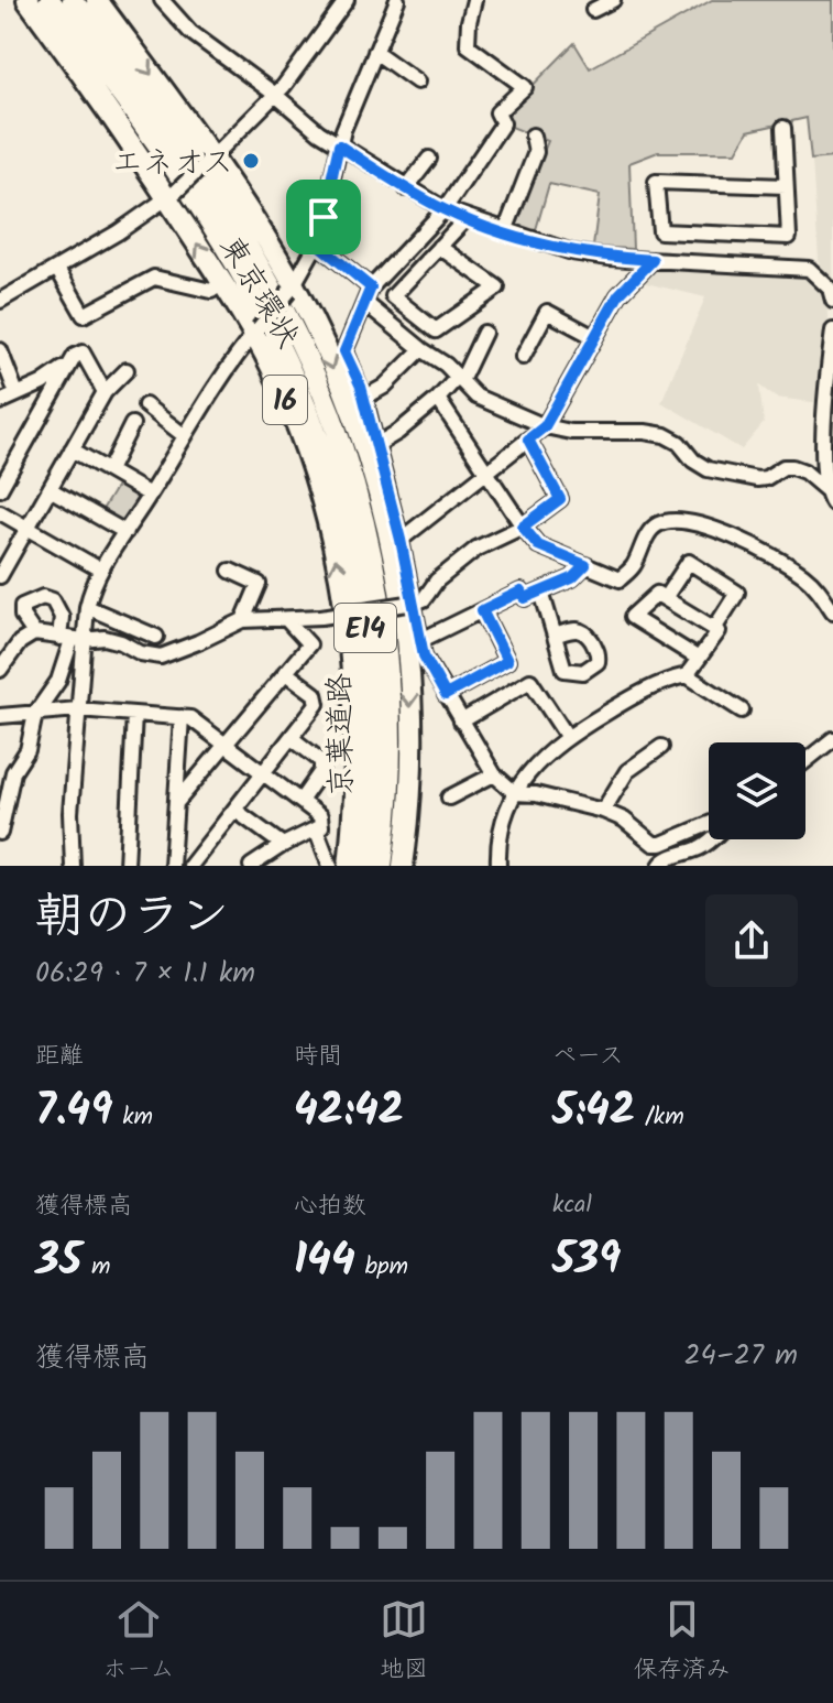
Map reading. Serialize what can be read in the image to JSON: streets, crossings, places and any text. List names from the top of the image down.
{
  "streets": {
    "highway": [
      "東京環状",
      "16",
      "E14",
      "京葉道路"
    ]
  },
  "places": ["エネオス"],
  "page": {
    "heading": ["朝のラン", "06:29 · 7 × 1.1 km"],
    "stats": [
      ["距離", "7.49 km"],
      ["時間", "42:42"],
      ["ペース", "5:42 /km"],
      ["獲得標高", "35 m"],
      ["心拍数", "144 bpm"],
      ["kcal", "539"]
    ],
    "chart": ["獲得標高", "24–27 m"],
    "tabs": ["ホーム", "地図", "保存済み"]
  }
}
